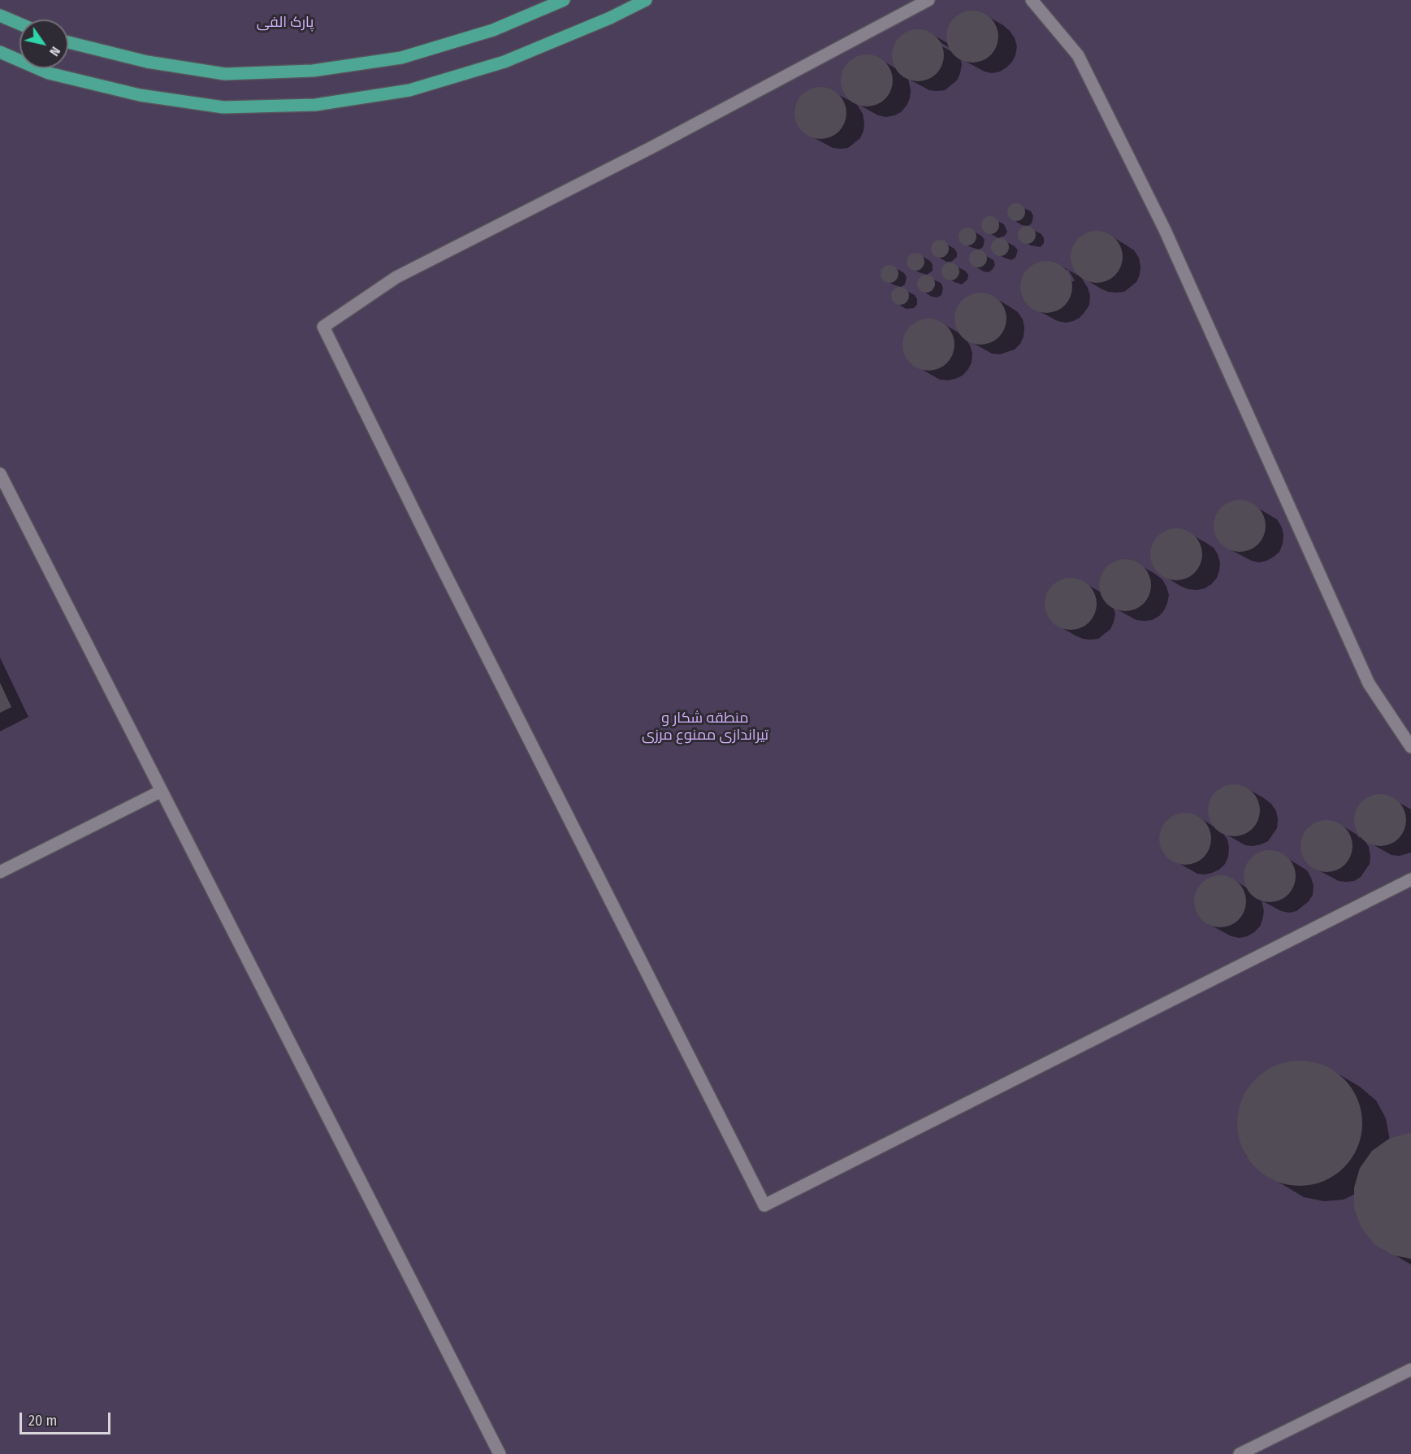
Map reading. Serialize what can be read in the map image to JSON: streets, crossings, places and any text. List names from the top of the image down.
{
  "parks": ["پارک الفی", "منطقه شکار و تیراندازی ممنوع مرزی"],
  "scale_bar": "20 m",
  "north": "bottom right"
}
